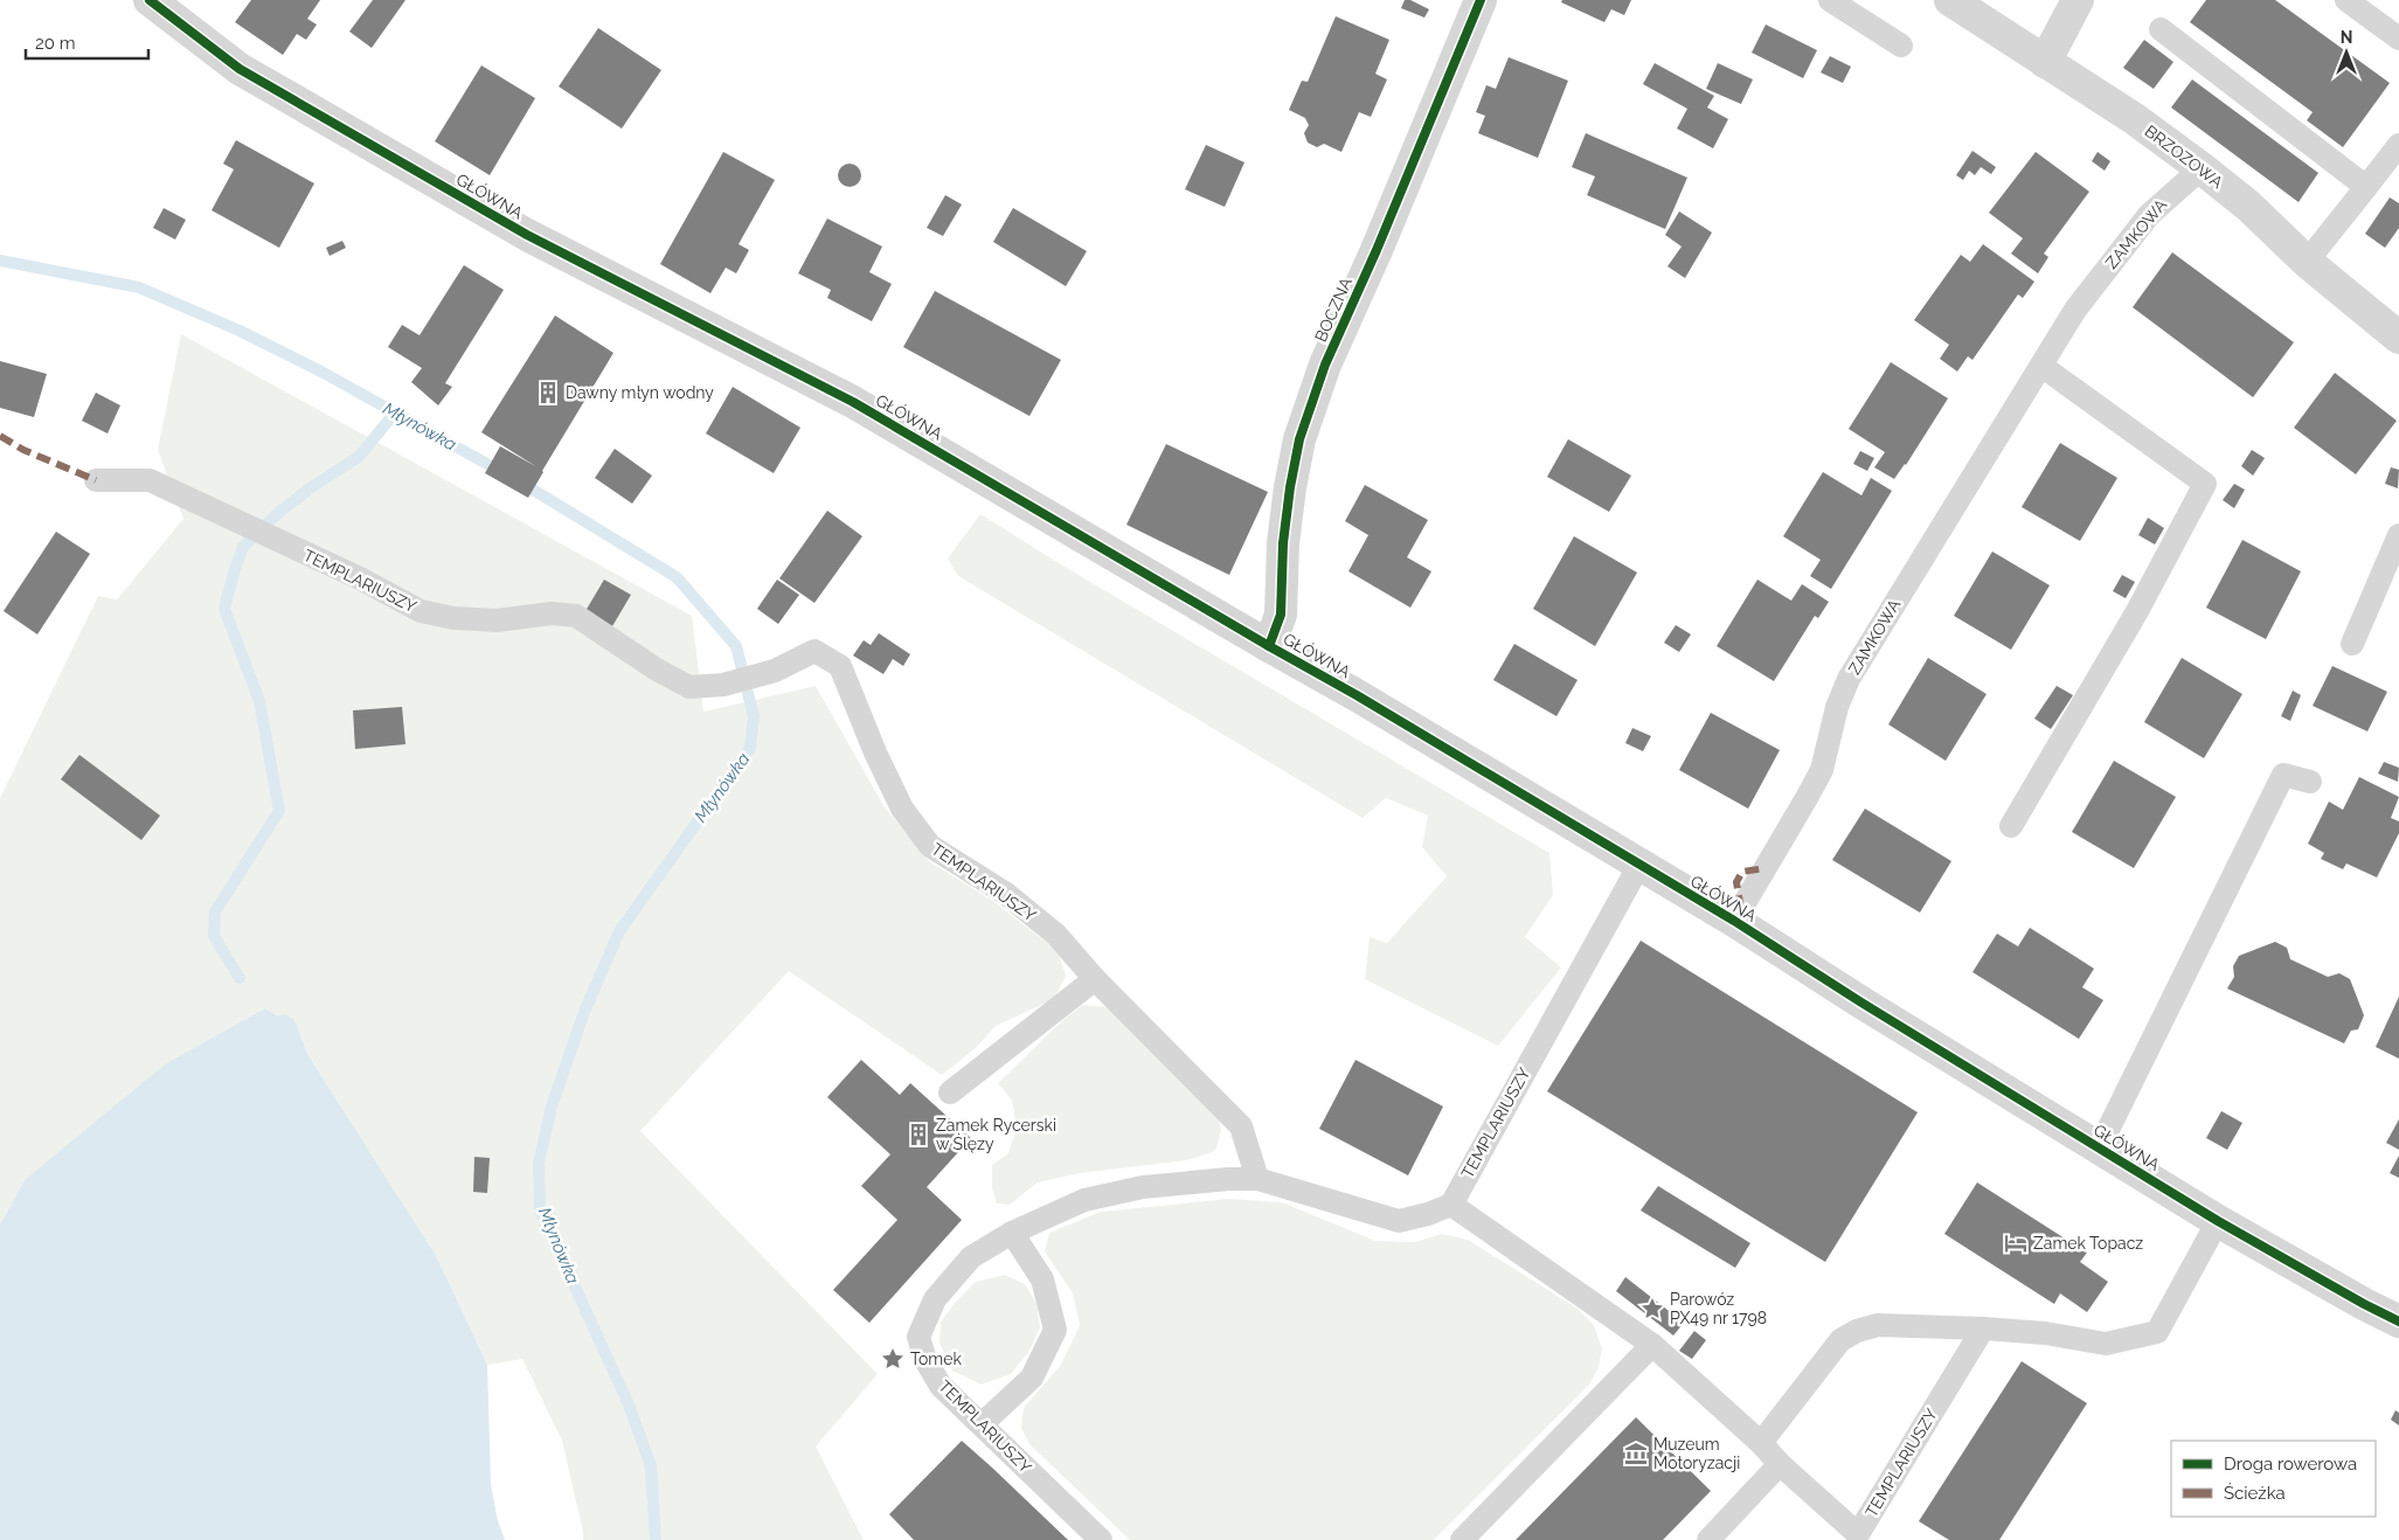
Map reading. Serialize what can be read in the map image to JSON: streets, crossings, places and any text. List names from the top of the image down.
{
  "streets": {
    "street": ["BRZOZOWA", "GŁÓWNA", "BOCZNA"],
    "lane": ["ZAMKOWA", "TEMPLARIUSZY"]
  },
  "crossings": [
    ["BRZOZOWA", "ZAMKOWA"],
    ["GŁÓWNA", "ZAMKOWA"],
    ["GŁÓWNA", "BOCZNA"],
    ["GŁÓWNA", "TEMPLARIUSZY"]
  ],
  "water": ["Młynówka"],
  "places": {
    "building": ["Dawny młyn wodny", "Zamek Rycerski w Ślęzy"],
    "hotel": ["Zamek Topacz"],
    "place": ["Parowóz PX49 nr 1798", "Tomek"],
    "museum": ["Muzeum Motoryzacji"]
  },
  "legend": ["Droga rowerowa", "Ścieżka"],
  "scale_bar": "20 m",
  "north": "top"
}
